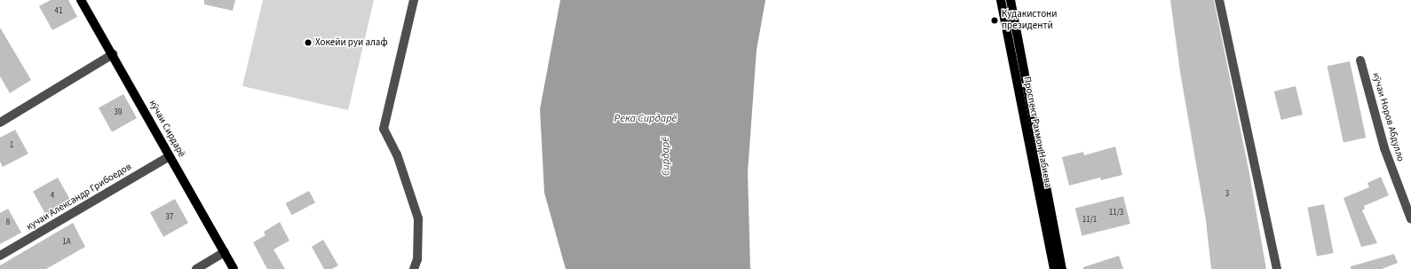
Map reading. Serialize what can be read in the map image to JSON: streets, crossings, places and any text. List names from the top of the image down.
{
  "streets": {
    "main road": ["кӯчаи Сирдарё", "Проспект Рахмон Набиева"],
    "street": ["кӯчаи Норов Абдулло", "кучаи Александр Грибоедов"]
  },
  "crossings": [
    ["кӯчаи Сирдарё", "кучаи Александр Грибоедов"]
  ],
  "water": ["Река Сирдарё", "Сирдарё"],
  "places": ["Кудакистони президентй", "Хокейи руи алаф"],
  "house_numbers": [
    "41",
    "39",
    "1",
    "3",
    "4",
    "11/3",
    "37",
    "11/1",
    "8",
    "1А"
  ]
}
